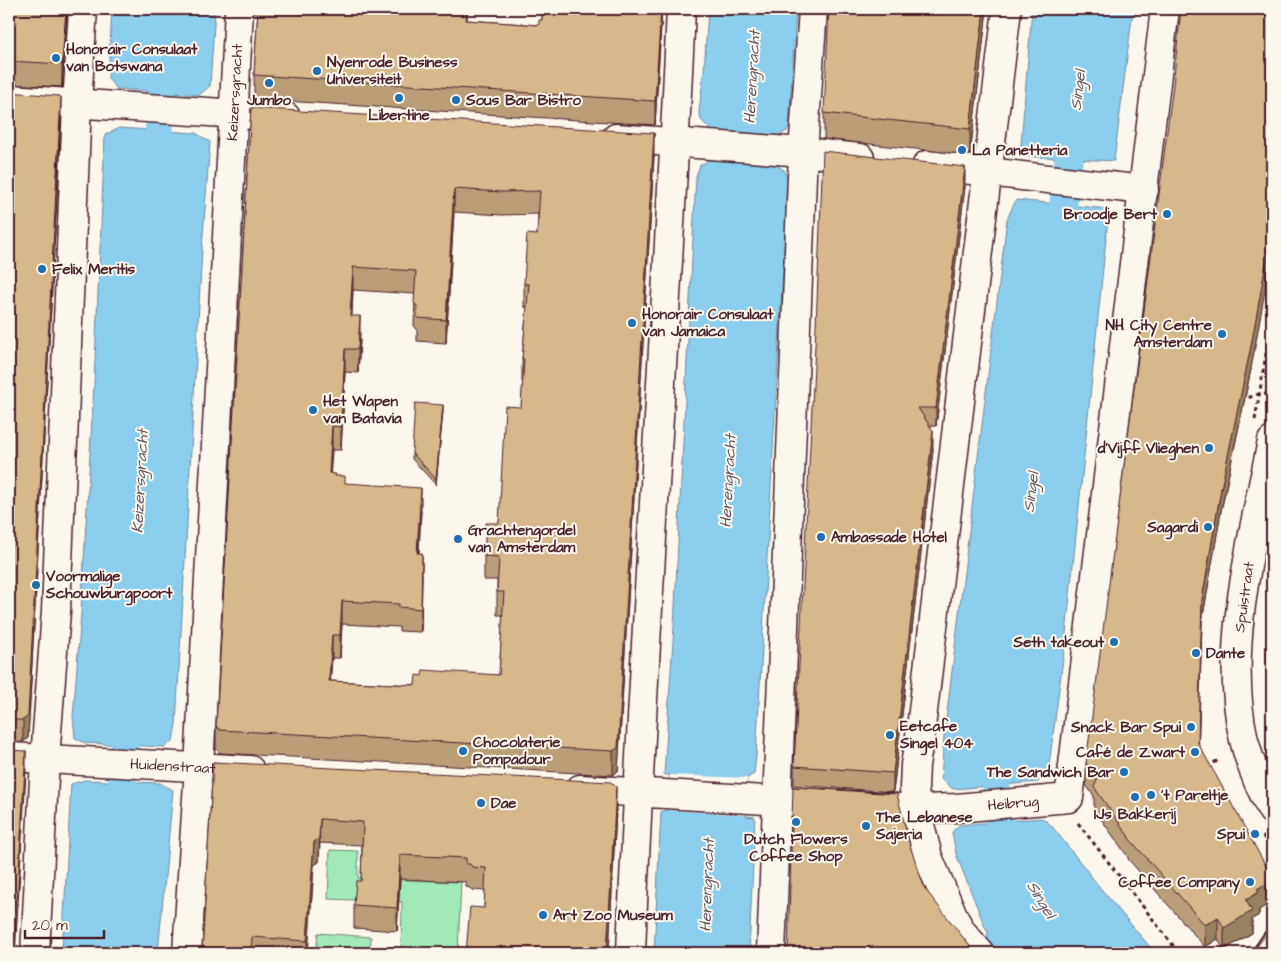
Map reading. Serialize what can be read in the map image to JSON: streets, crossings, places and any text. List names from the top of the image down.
{
  "streets": {
    "street": [
      "Keizersgracht",
      "Spuistraat",
      "Huidenstraat",
      "Heibrug"
    ]
  },
  "crossings": [
    ["Keizersgracht", "Huidenstraat"]
  ],
  "water": ["Herengracht", "Singel", "Keizersgracht"],
  "places": [
    "Honorair Consulaat van Botswana",
    "Nyenrode Business Universiteit",
    "Jumbo",
    "Libertine",
    "Sous Bar Bistro",
    "La Panetteria",
    "Broodje Bert",
    "Felix Meritis",
    "Honorair Consulaat van Jamaica",
    "NH City Centre Amsterdam",
    "Het Wapen van Batavia",
    "d'Vijff Vlieghen",
    "Sagardi",
    "Ambassade Hotel",
    "Grachtengordel van Amsterdam",
    "Voormalige Schouwburgpoort",
    "Seth takeout",
    "Dante",
    "Snack Bar Spui",
    "Eetcafe Singel 404",
    "Chocolaterie Pompadour",
    "Café de Zwart",
    "The Sandwich Bar",
    "'t Pareltje",
    "IJs Bakkerij",
    "Dae",
    "Dutch Flowers Coffee Shop",
    "The Lebanese Sajeria",
    "Spui",
    "Coffee Company",
    "Art Zoo Museum"
  ],
  "scale_bar": "20 m"
}
